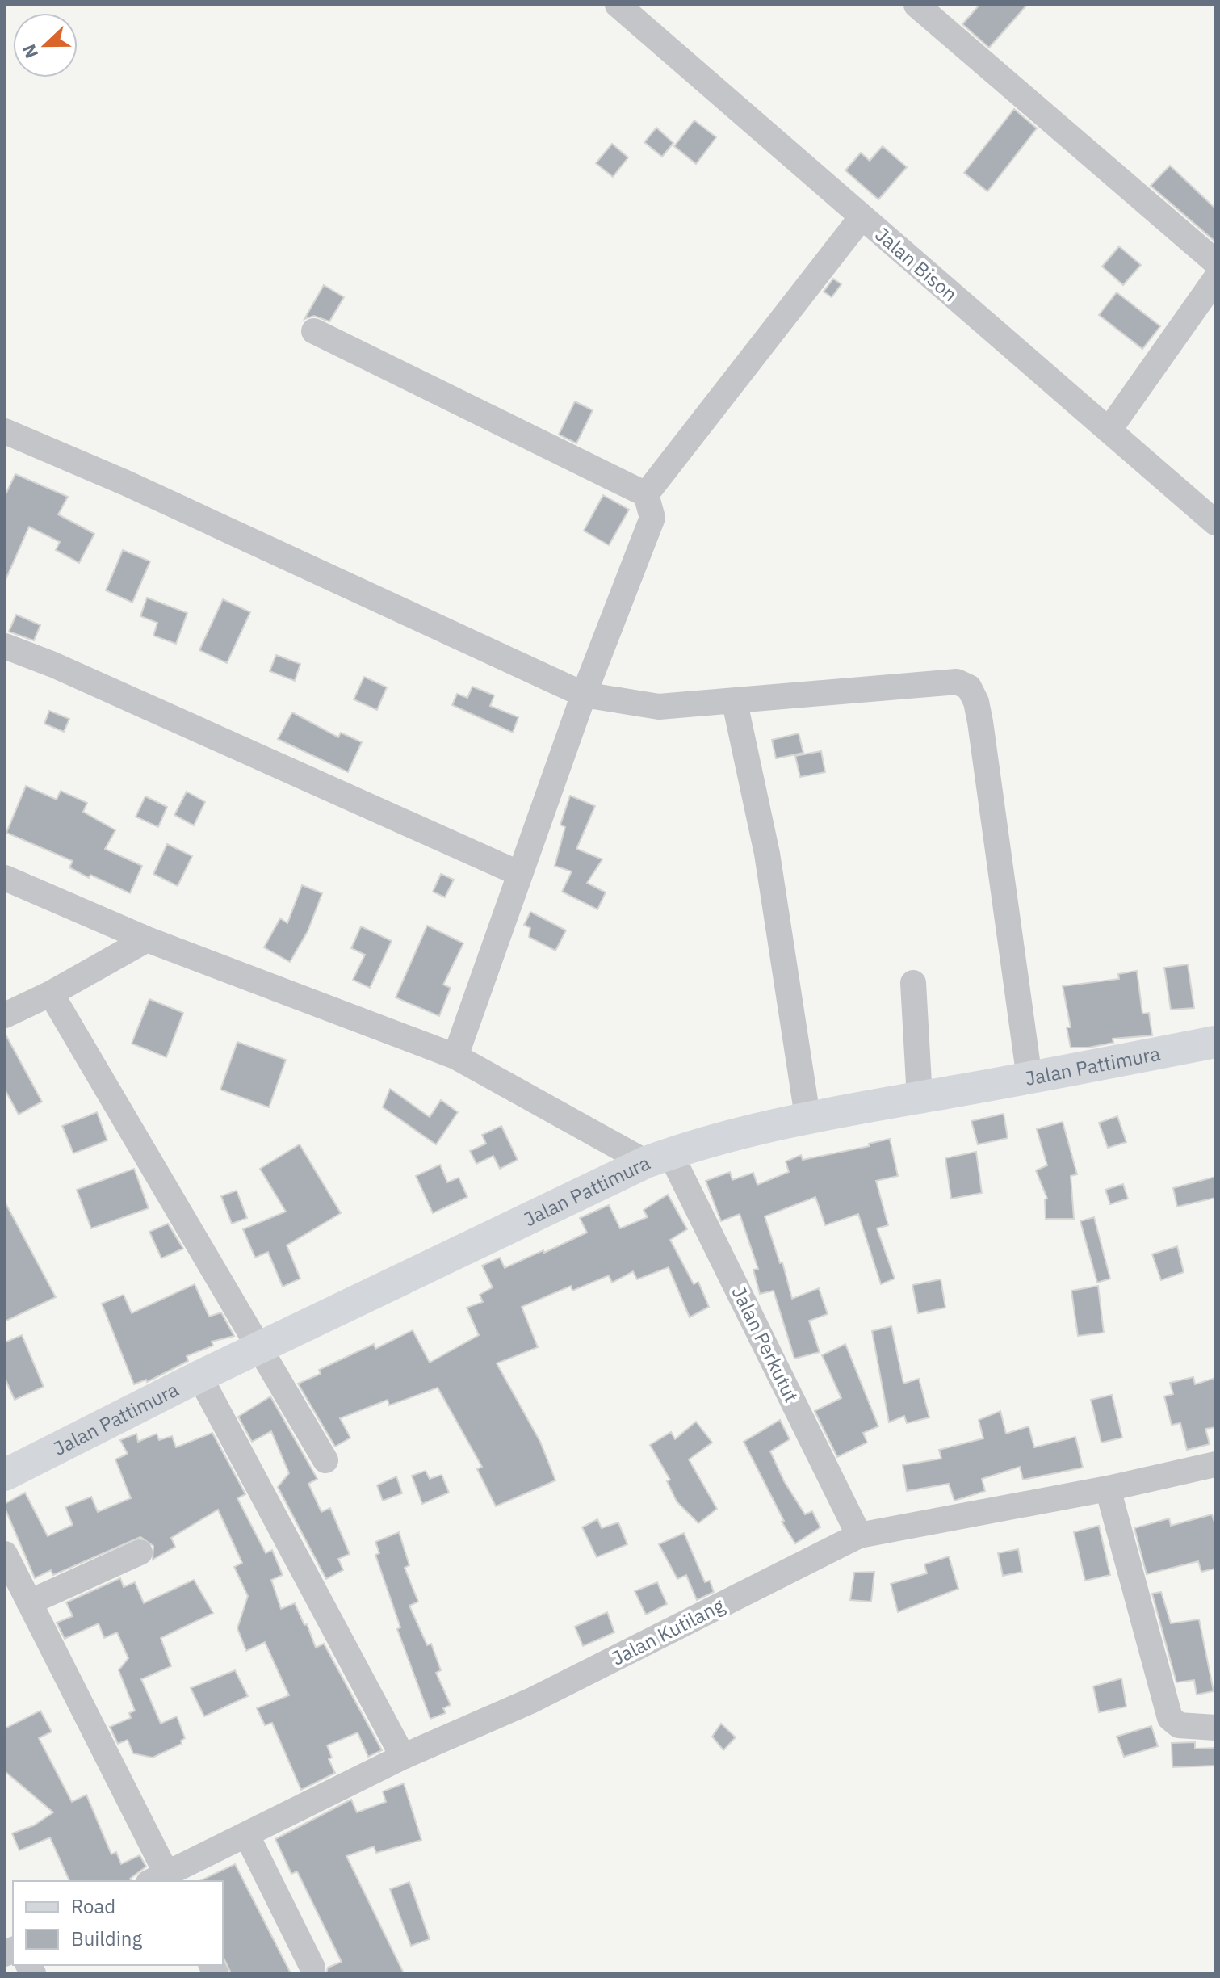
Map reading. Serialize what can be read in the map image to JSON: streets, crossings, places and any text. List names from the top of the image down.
{
  "streets": {
    "main road": ["Jalan Pattimura"],
    "street": ["Jalan Bison", "Jalan Perkutut", "Jalan Kutilang"]
  },
  "crossings": [
    ["Jalan Pattimura", "Jalan Perkutut"],
    ["Jalan Perkutut", "Jalan Kutilang"]
  ],
  "legend": ["Road", "Building"],
  "north": "left"
}
